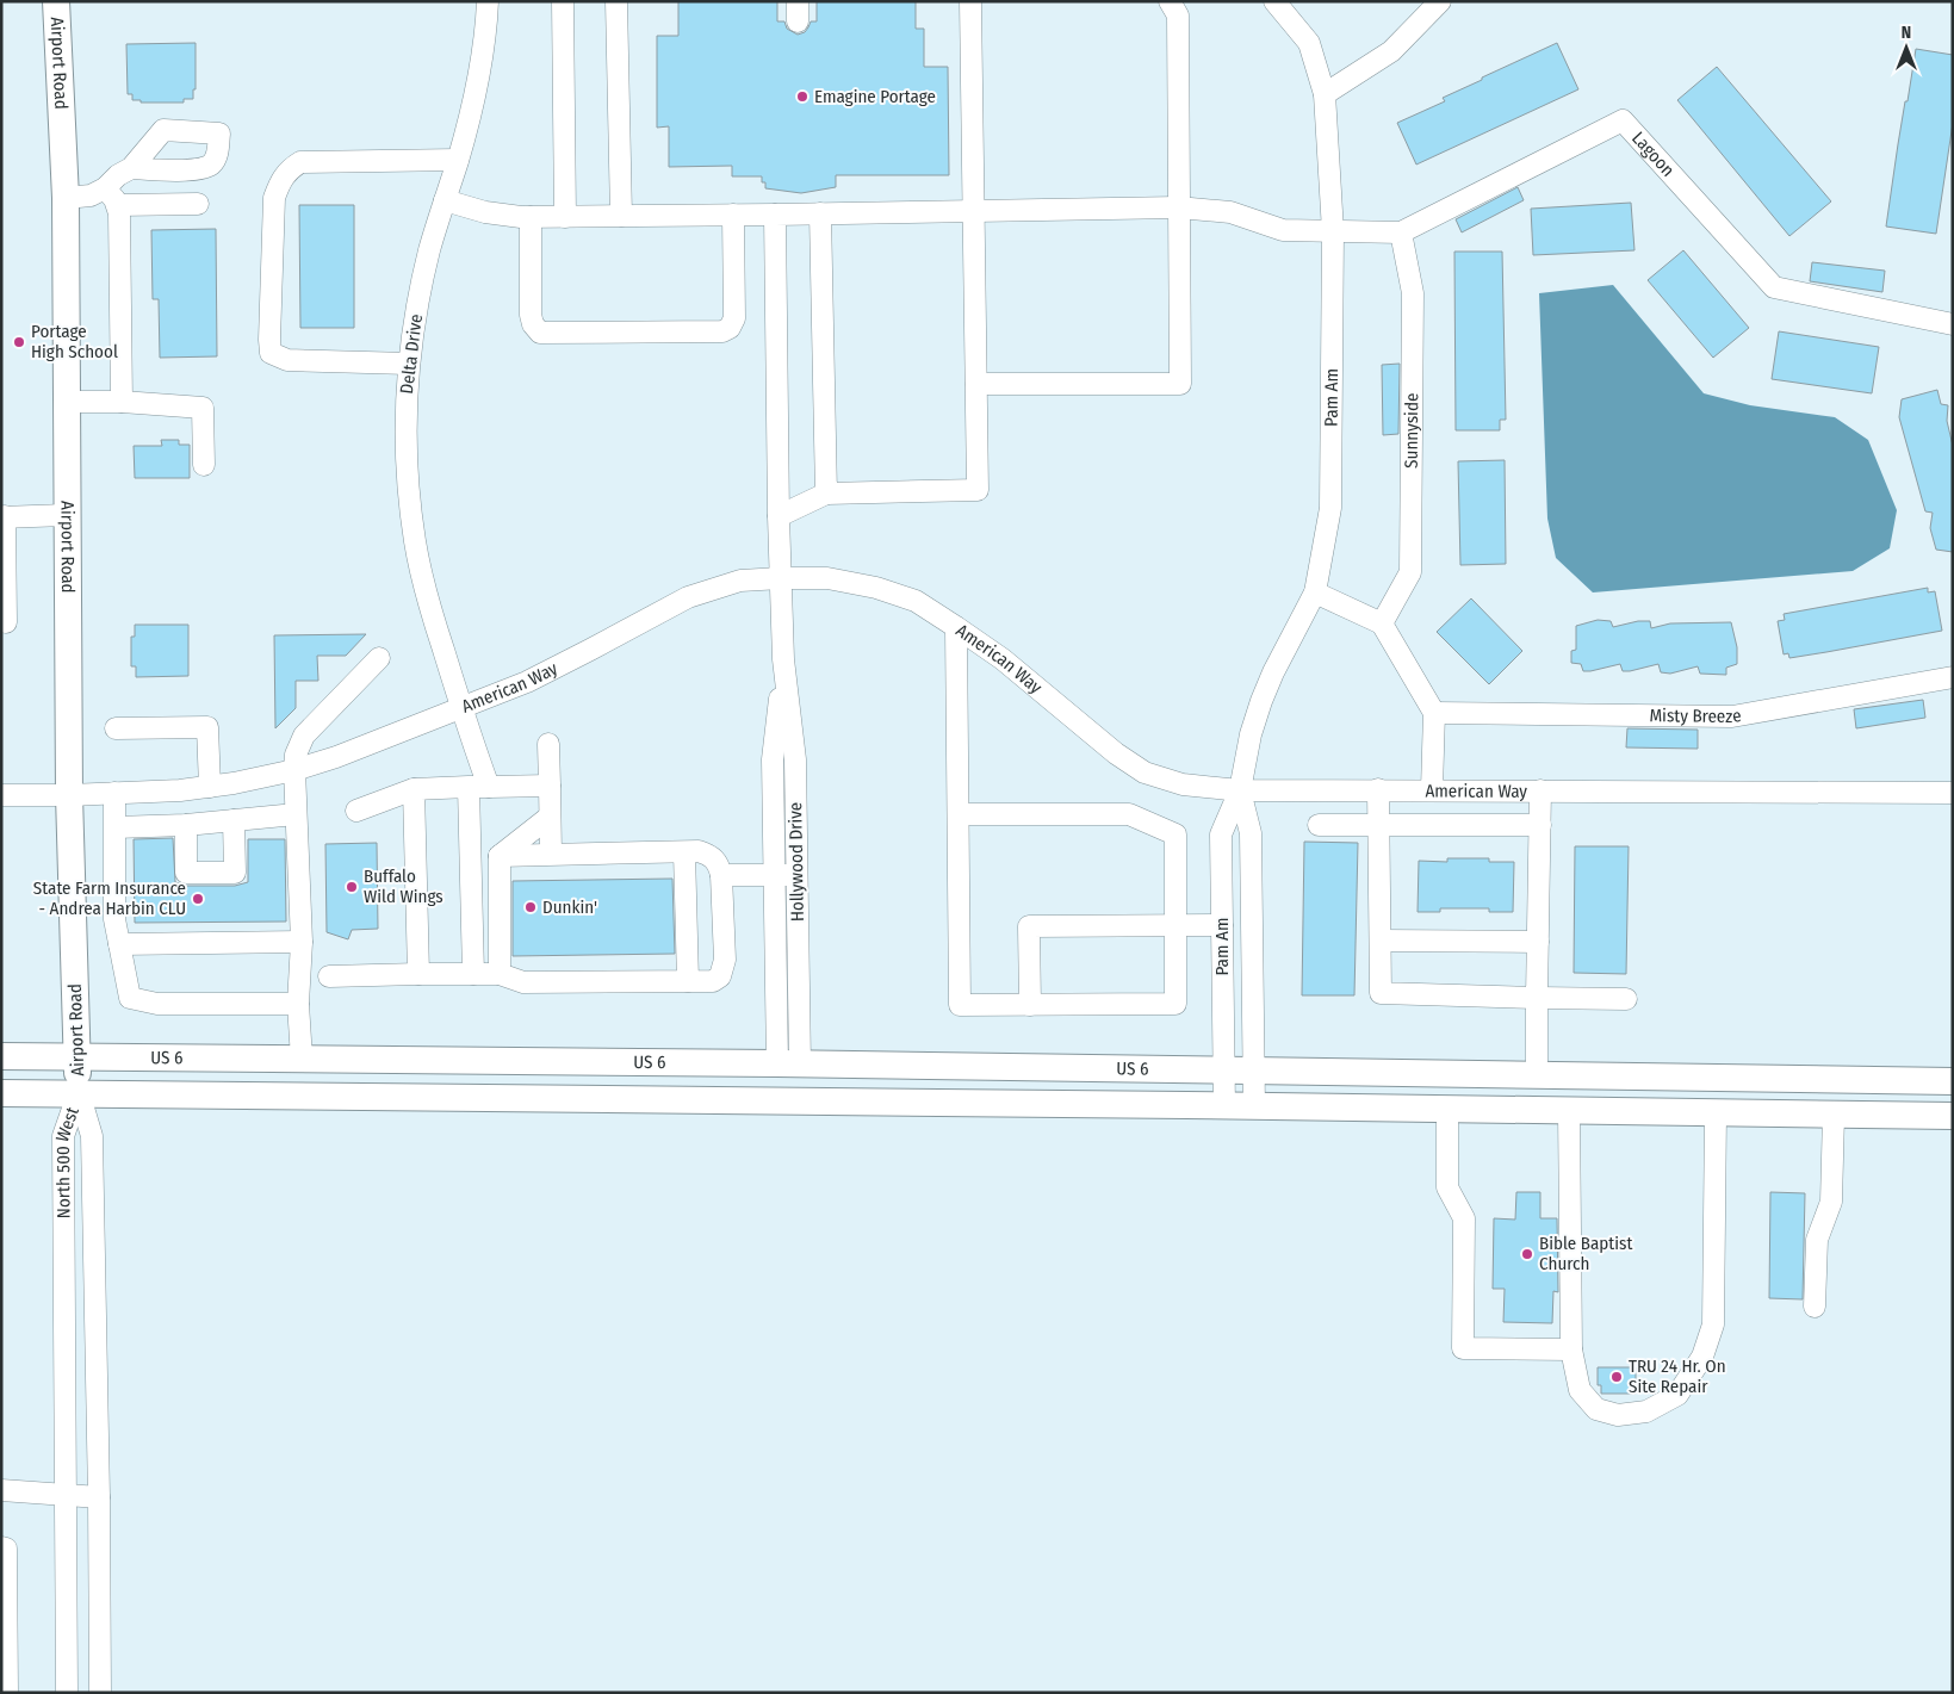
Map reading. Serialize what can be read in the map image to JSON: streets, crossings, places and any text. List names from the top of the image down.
{
  "streets": {
    "main road": ["Airport Road", "US 6"],
    "street": [
      "Lagoon",
      "Delta Drive",
      "Pam Am",
      "Sunnyside",
      "American Way",
      "Misty Breeze",
      "Hollywood Drive",
      "North 500 West"
    ]
  },
  "crossings": [
    ["Airport Road", "American Way"],
    ["Airport Road", "US 6"],
    ["Airport Road", "North 500 West"],
    ["Lagoon", "Delta Drive"],
    ["Lagoon", "Pam Am"],
    ["Lagoon", "Sunnyside"],
    ["Lagoon", "Hollywood Drive"],
    ["Delta Drive", "American Way"],
    ["Pam Am", "American Way"],
    ["Pam Am", "US 6"],
    ["American Way", "Hollywood Drive"],
    ["Hollywood Drive", "US 6"],
    ["US 6", "North 500 West"]
  ],
  "places": [
    "Emagine Portage",
    "Portage High School",
    "Buffalo Wild Wings",
    "State Farm Insurance - Andrea Harbin CLU",
    "Dunkin'",
    "Bible Baptist Church",
    "TRU 24 Hr. On Site Repair"
  ],
  "north": "top"
}
